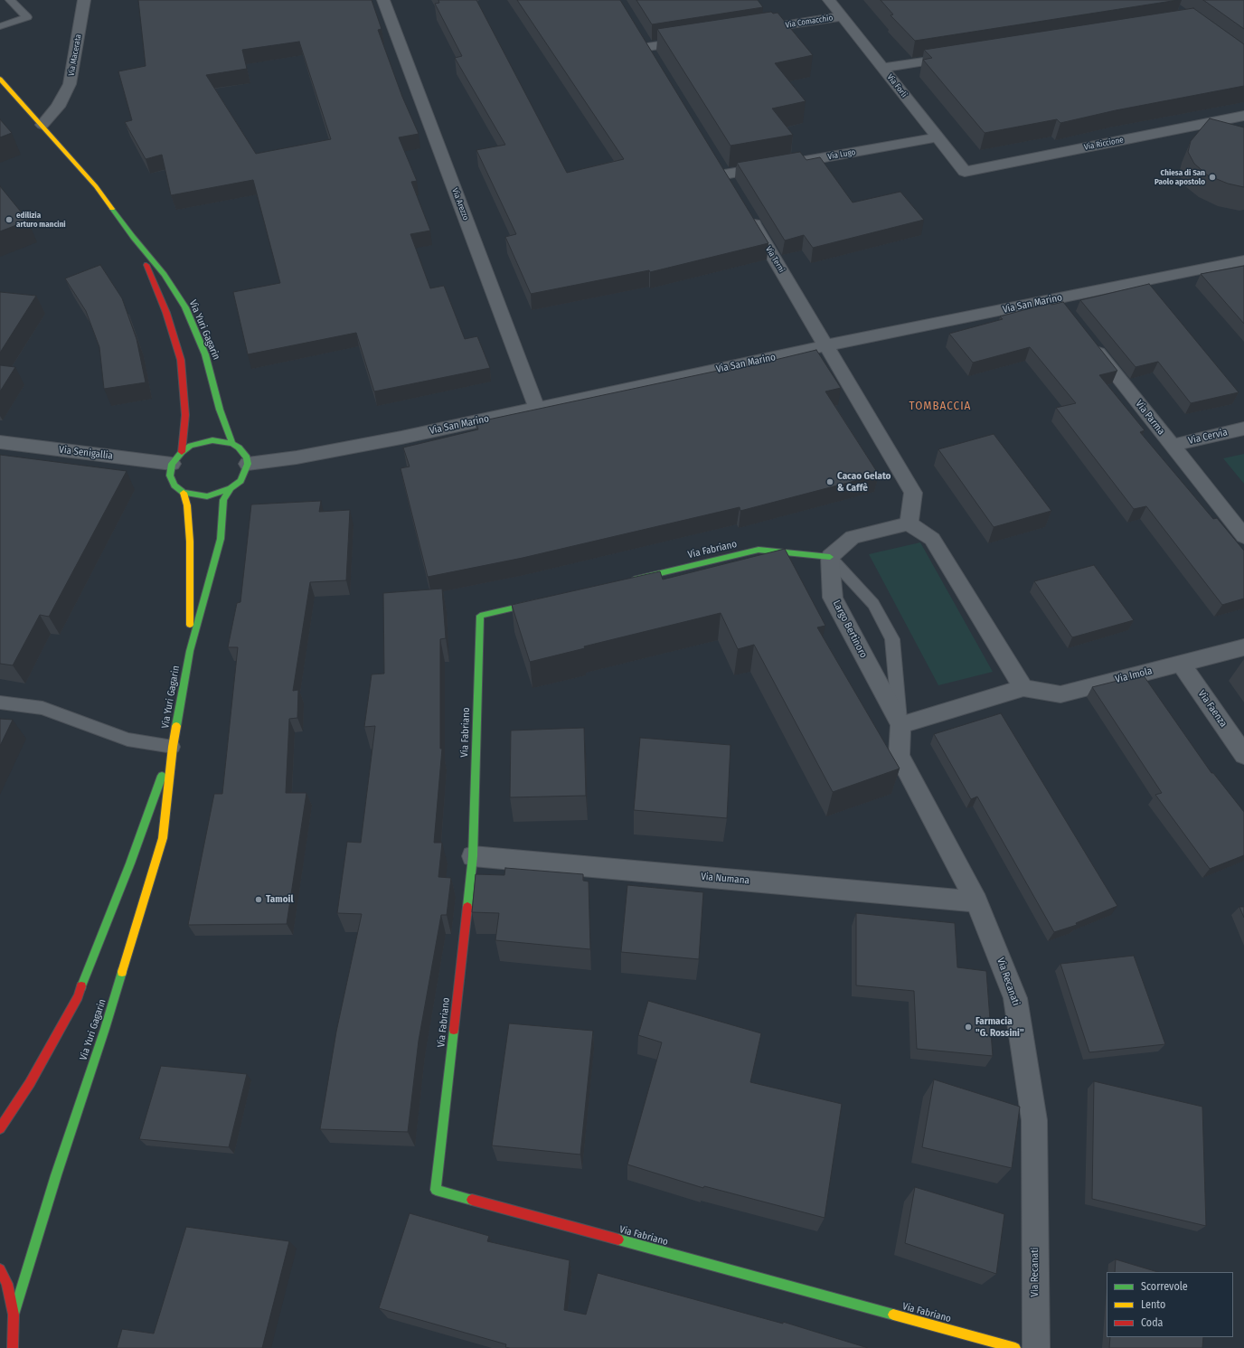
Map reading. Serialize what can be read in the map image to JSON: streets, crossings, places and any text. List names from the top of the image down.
{
  "streets": {
    "main road": ["Via Yuri Gagarin", "Via Fabriano"],
    "street": [
      "Via Comacchio",
      "Via Macerata",
      "Via Forlì",
      "Via Riccione",
      "Via Lugo",
      "Via Arezzo",
      "Via Terni",
      "Via San Marino",
      "Via Parma",
      "Via Cervia",
      "Via Senigallia",
      "Largo Bertinoro",
      "Via Imola",
      "Via Faenza",
      "Via Numana",
      "Via Recanati"
    ]
  },
  "crossings": [
    ["Via Comacchio", "Via Forlì"],
    ["Via Macerata", "Via Yuri Gagarin"],
    ["Via Forlì", "Via Riccione"],
    ["Via Forlì", "Via Lugo"],
    ["Via Arezzo", "Via San Marino"],
    ["Via Terni", "Via San Marino"],
    ["Via San Marino", "Via Yuri Gagarin"],
    ["Via San Marino", "Via Senigallia"],
    ["Via Yuri Gagarin", "Via Senigallia"],
    ["Via Parma", "Via Cervia"],
    ["Via Fabriano", "Largo Bertinoro"],
    ["Via Fabriano", "Via Numana"],
    ["Largo Bertinoro", "Via Recanati"],
    ["Via Imola", "Via Faenza"],
    ["Via Numana", "Via Recanati"]
  ],
  "districts": ["TOMBACCIA"],
  "places": [
    "Chiesa di San Paolo apostolo",
    "edilizia arturo mancini",
    "Cacao Gelato & Caffè",
    "Tamoil",
    "Farmacia \"G. Rossini\""
  ],
  "legend": ["Scorrevole", "Lento", "Coda"]
}
